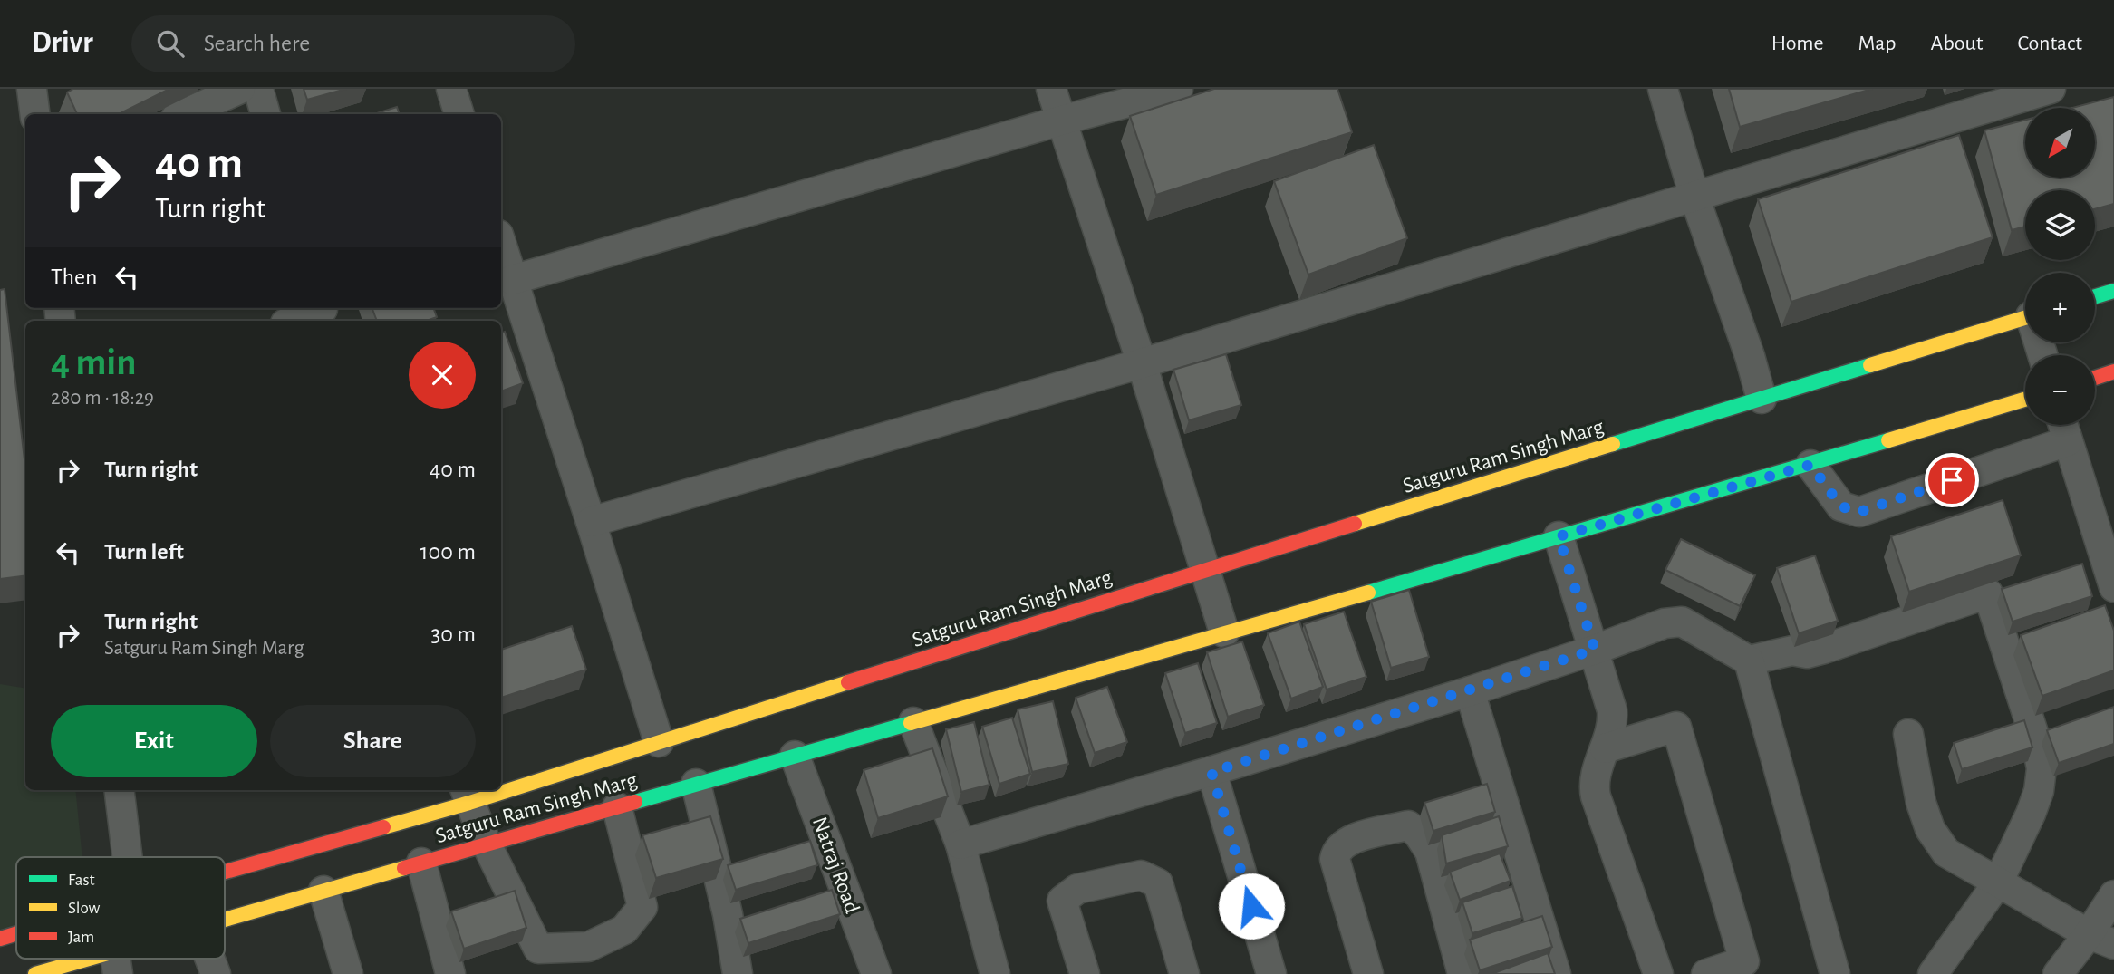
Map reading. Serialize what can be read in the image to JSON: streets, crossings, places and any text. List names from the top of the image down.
{
  "streets": {
    "main road": ["Satguru Ram Singh Marg"],
    "street": ["Natraj Road"]
  },
  "crossings": [
    ["Satguru Ram Singh Marg", "Natraj Road"]
  ],
  "legend": ["Fast", "Slow", "Jam"],
  "north": "bottom left",
  "page": {
    "header": "Drivr",
    "search": "Search here",
    "nav": [
      "Home",
      "Map",
      "About",
      "Contact"
    ],
    "map_buttons": ["+", "−"],
    "turn": ["40 m", "Turn right"],
    "then": "Then",
    "heading": ["4 min", "280 m · 18:29"],
    "list": [
      {
        "name": "Turn right",
        "value": "40 m"
      },
      {
        "name": "Turn left",
        "value": "100 m"
      },
      {
        "name": "Turn right",
        "note": "Satguru Ram Singh Marg",
        "value": "30 m"
      }
    ],
    "buttons": ["Exit", "Share"]
  }
}
